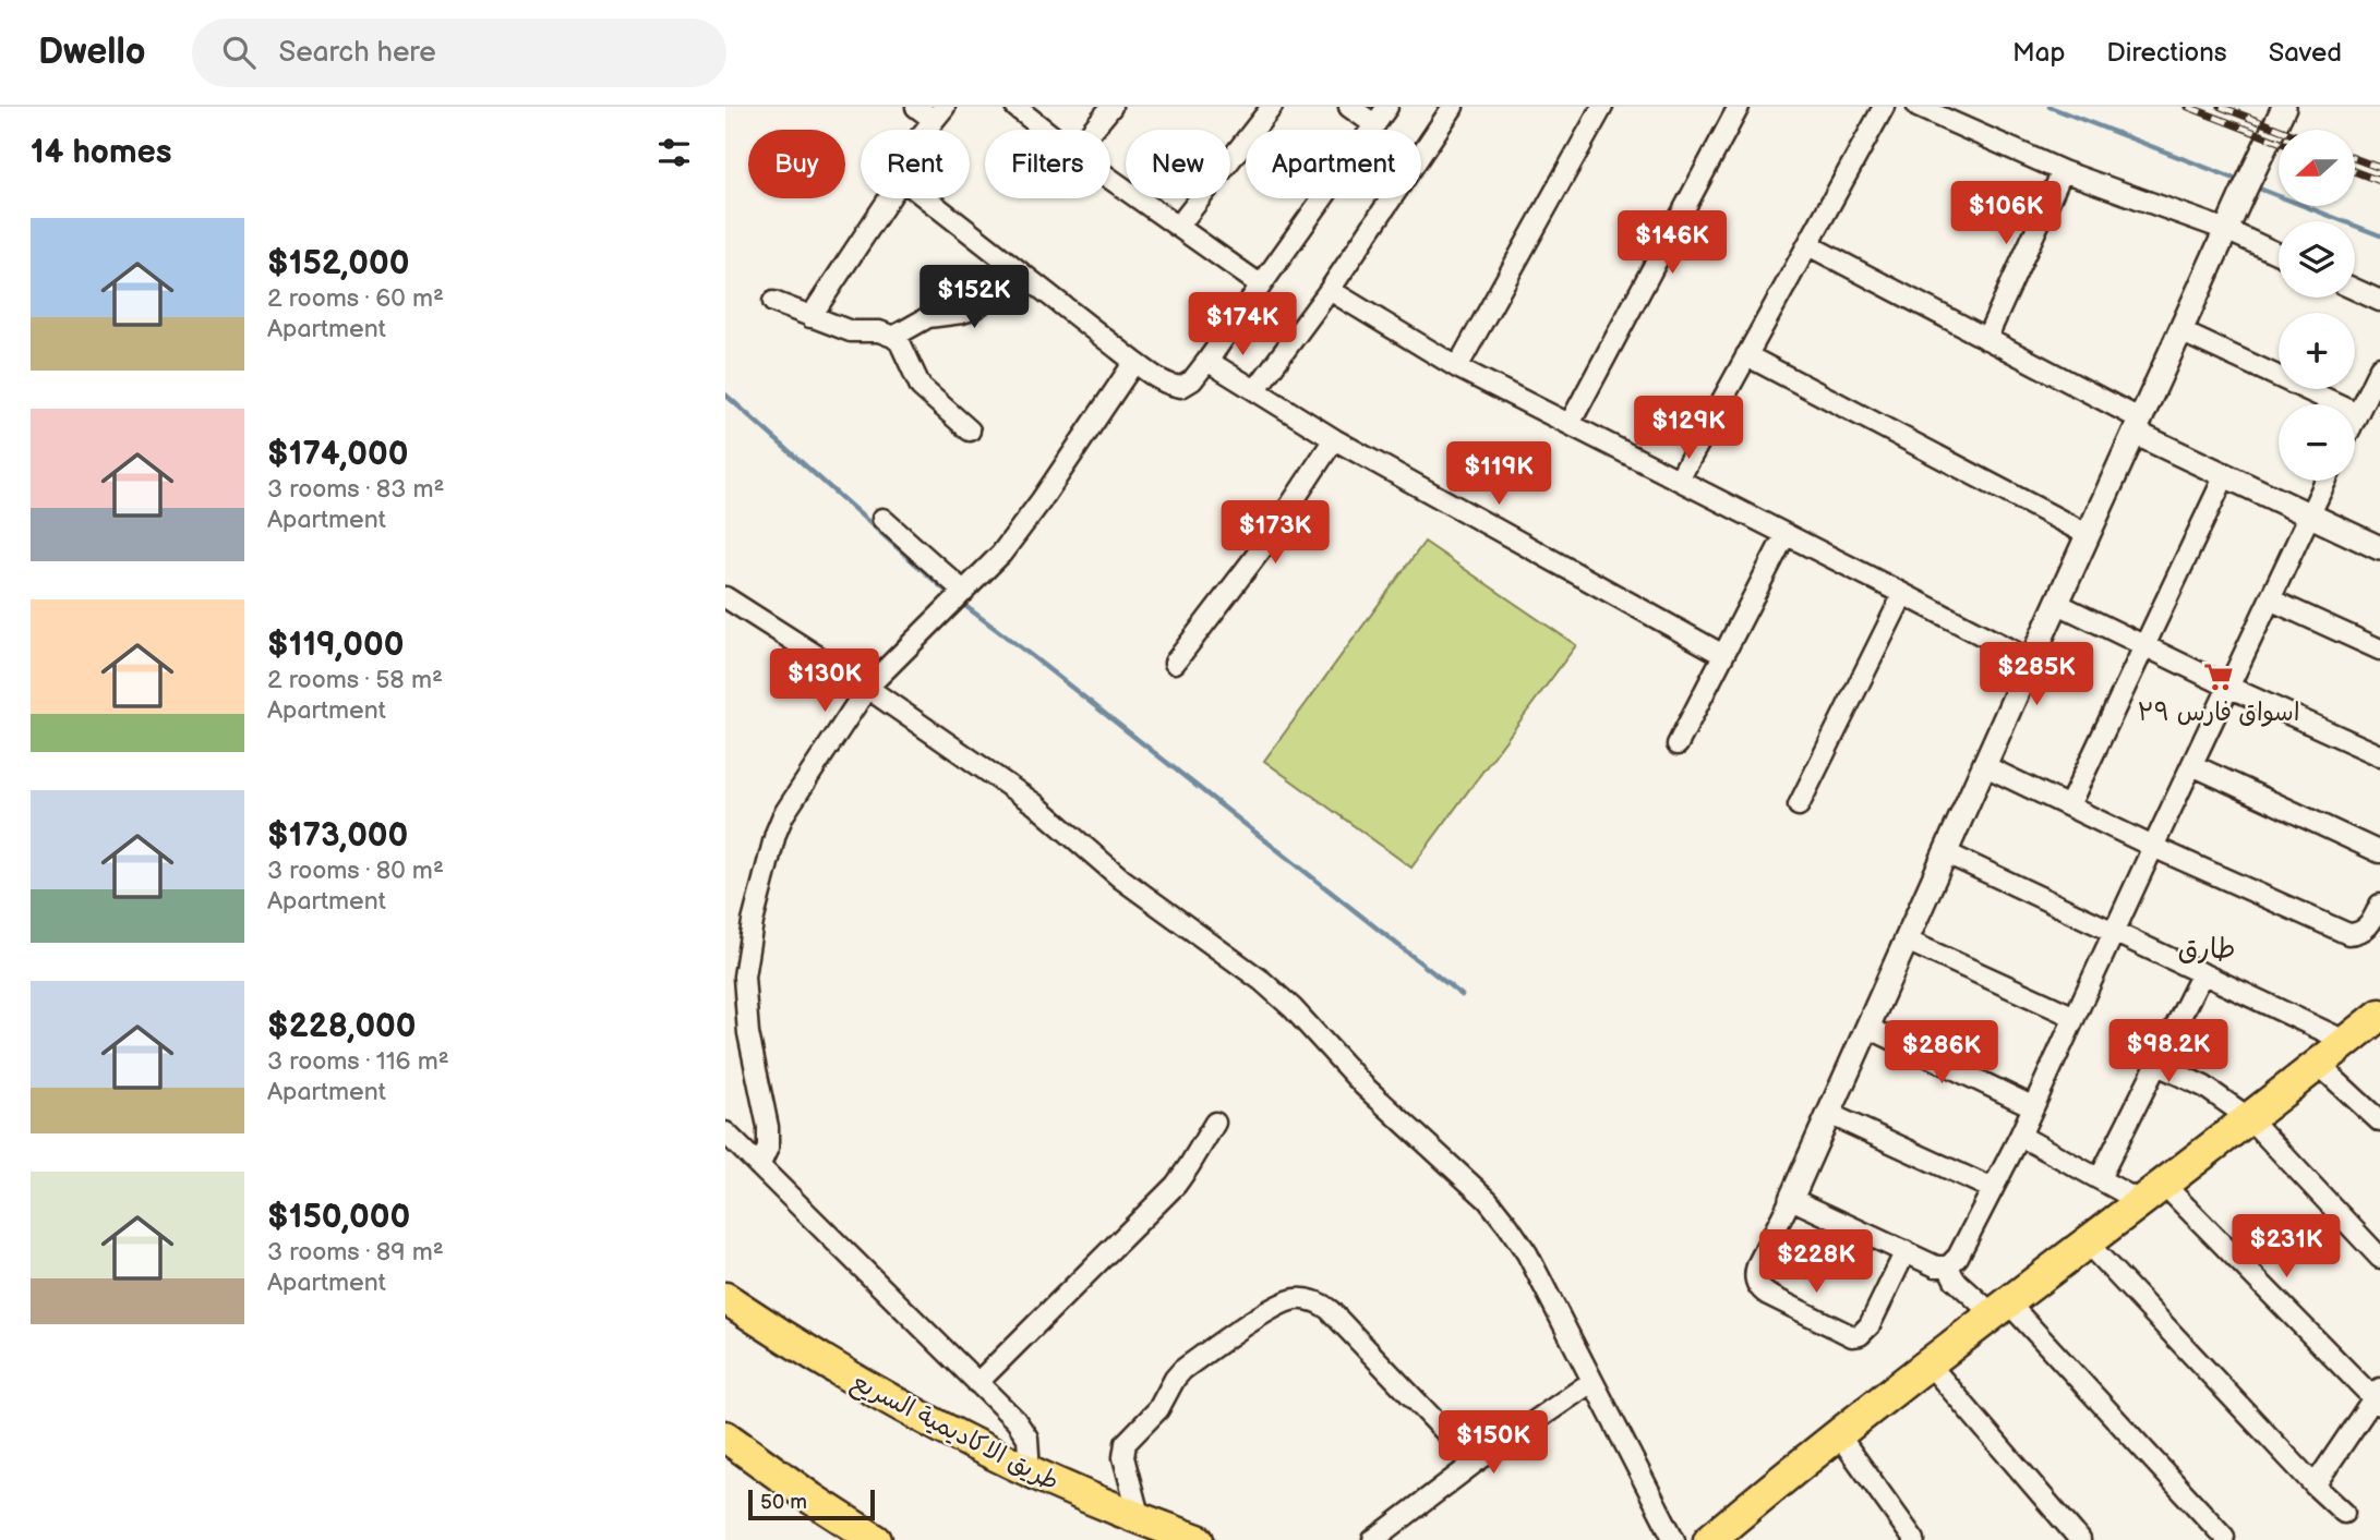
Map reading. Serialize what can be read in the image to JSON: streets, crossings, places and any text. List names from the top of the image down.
{
  "streets": {
    "main road": ["طريق الاكاديمية السريع"]
  },
  "districts": ["طارق"],
  "places": {
    "supermarket": ["اسواق فارس ٣٩"]
  },
  "scale_bar": "50 m",
  "north": "left",
  "page": {
    "header": "Dwello",
    "search": "Search here",
    "nav": ["Map", "Directions", "Saved"],
    "heading": "14 homes",
    "map_buttons": ["+", "−"],
    "chip": [
      "Buy",
      "Rent",
      "Filters",
      "New",
      "Apartment"
    ],
    "price": [
      "$106K",
      "$146K",
      "$152K",
      "$174K",
      "$129K",
      "$119K",
      "$173K",
      "$285K",
      "$130K",
      "$98.2K",
      "$286K",
      "$231K",
      "$228K",
      "$150K"
    ],
    "list": [
      {
        "name": "$152,000",
        "note": "2 rooms · 60 m² · Apartment"
      },
      {
        "name": "$174,000",
        "note": "3 rooms · 83 m² · Apartment"
      },
      {
        "name": "$119,000",
        "note": "2 rooms · 58 m² · Apartment"
      },
      {
        "name": "$173,000",
        "note": "3 rooms · 80 m² · Apartment"
      },
      {
        "name": "$228,000",
        "note": "3 rooms · 116 m² · Apartment"
      },
      {
        "name": "$150,000",
        "note": "3 rooms · 89 m² · Apartment"
      }
    ],
    "scale": "50 m"
  }
}
